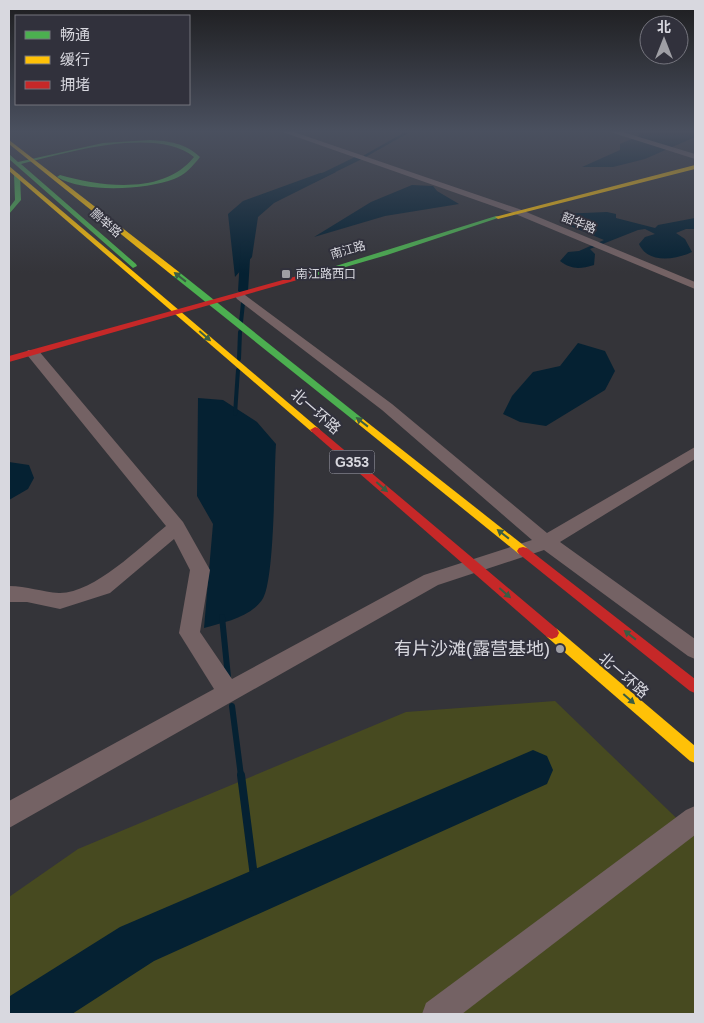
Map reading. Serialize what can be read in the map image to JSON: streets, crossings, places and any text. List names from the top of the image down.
{
  "streets": {
    "main road": [
      "鹏举路",
      "南江路",
      "北一环路",
      "G353"
    ],
    "street": ["韶华路"]
  },
  "crossings": [
    ["鹏举路", "南江路"],
    ["韶华路", "南江路"]
  ],
  "places": {
    "transit": ["南江路西口"],
    "other": ["有片沙滩(露营基地)"]
  },
  "legend": ["畅通", "缓行", "拥堵"],
  "north": "top"
}
